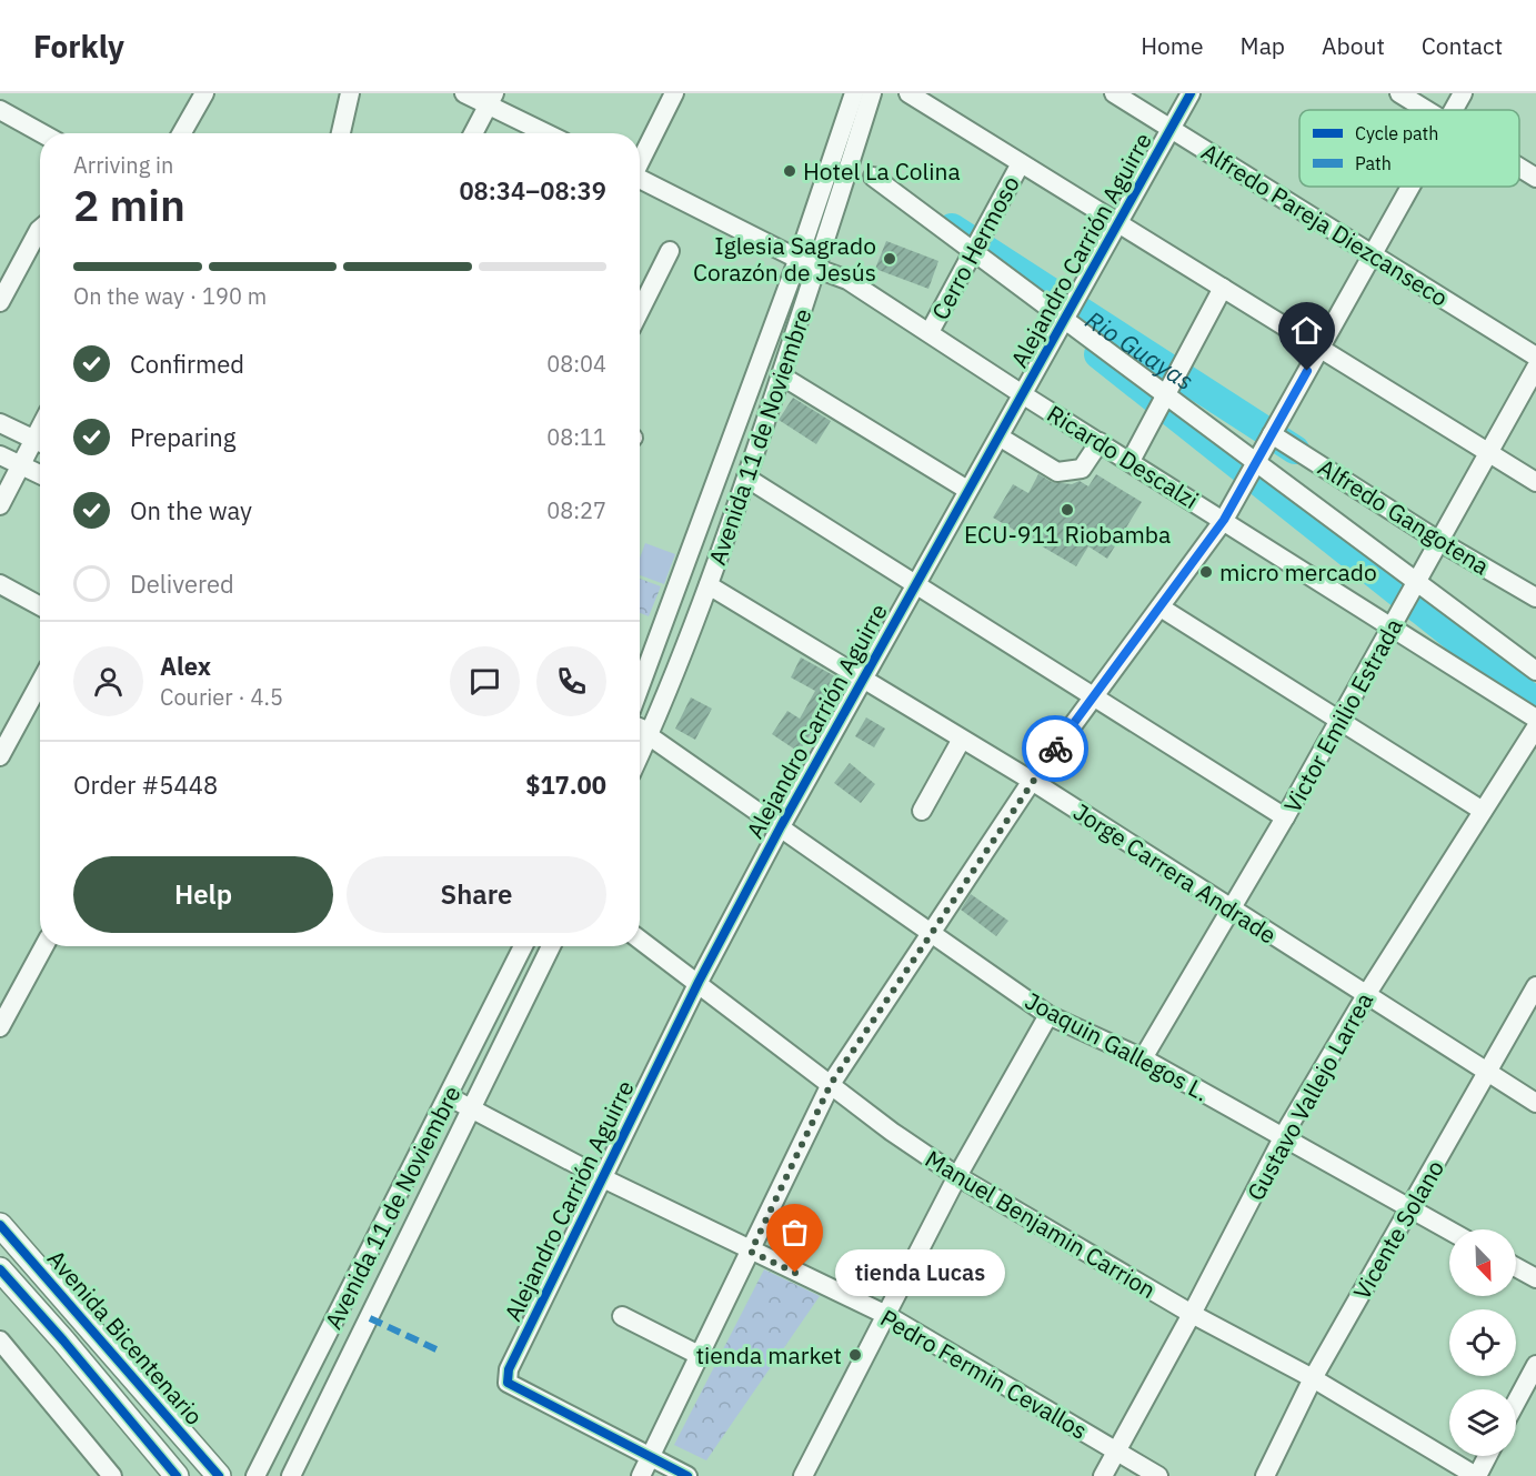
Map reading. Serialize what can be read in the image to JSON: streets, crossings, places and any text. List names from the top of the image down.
{
  "streets": {
    "main road": ["Avenida Bicentenario"],
    "street": [
      "Alfredo Pareja Diezcanseco",
      "Cerro Hermoso",
      "Alejandro Carrión Aguirre",
      "Avenida 11 de Noviembre",
      "Ricardo Descalzi",
      "Alfredo Gangotena",
      "Victor Emilio Estrada",
      "Jorge Carrera Andrade",
      "Joaquin Gallegos L.",
      "Gustavo Vallejo Larrea",
      "Manuel Benjamin Carrion",
      "Vicente Solano",
      "Pedro Fermin Cevallos"
    ]
  },
  "crossings": [
    ["Alfredo Pareja Diezcanseco", "Alejandro Carrión Aguirre"],
    ["Cerro Hermoso", "Ricardo Descalzi"],
    ["Alejandro Carrión Aguirre", "Ricardo Descalzi"],
    ["Alejandro Carrión Aguirre", "Jorge Carrera Andrade"],
    ["Alejandro Carrión Aguirre", "Joaquin Gallegos L."],
    ["Alejandro Carrión Aguirre", "Manuel Benjamin Carrion"],
    ["Alejandro Carrión Aguirre", "Pedro Fermin Cevallos"],
    ["Avenida 11 de Noviembre", "Ricardo Descalzi"],
    ["Avenida 11 de Noviembre", "Jorge Carrera Andrade"],
    ["Avenida 11 de Noviembre", "Joaquin Gallegos L."],
    ["Avenida 11 de Noviembre", "Pedro Fermin Cevallos"],
    ["Ricardo Descalzi", "Victor Emilio Estrada"],
    ["Alfredo Gangotena", "Victor Emilio Estrada"],
    ["Victor Emilio Estrada", "Jorge Carrera Andrade"],
    ["Victor Emilio Estrada", "Joaquin Gallegos L."],
    ["Jorge Carrera Andrade", "Gustavo Vallejo Larrea"],
    ["Jorge Carrera Andrade", "Vicente Solano"],
    ["Joaquin Gallegos L.", "Gustavo Vallejo Larrea"],
    ["Joaquin Gallegos L.", "Vicente Solano"],
    ["Gustavo Vallejo Larrea", "Manuel Benjamin Carrion"],
    ["Gustavo Vallejo Larrea", "Pedro Fermin Cevallos"],
    ["Manuel Benjamin Carrion", "Vicente Solano"]
  ],
  "water": ["Rio Guayas"],
  "places": [
    "Hotel La Colina",
    "Iglesia Sagrado Corazón de Jesús",
    "ECU-911 Riobamba",
    "micro mercado",
    "tienda Lucas",
    "tienda market"
  ],
  "legend": ["Cycle path", "Path"],
  "north": "bottom right",
  "page": {
    "header": "Forkly",
    "nav": [
      "Home",
      "Map",
      "About",
      "Contact"
    ],
    "heading": ["2 min", "Arriving in", "08:34–08:39"],
    "panel": [
      "Alex",
      "Courier · 4.5",
      "Order #5448",
      "$17.00"
    ],
    "bar": "On the way · 190 m",
    "list": [
      ["Confirmed", "08:04"],
      ["Preparing", "08:11"],
      ["On the way", "08:27"],
      "Delivered"
    ],
    "buttons": ["Help", "Share"],
    "bubble": "tienda Lucas"
  }
}
